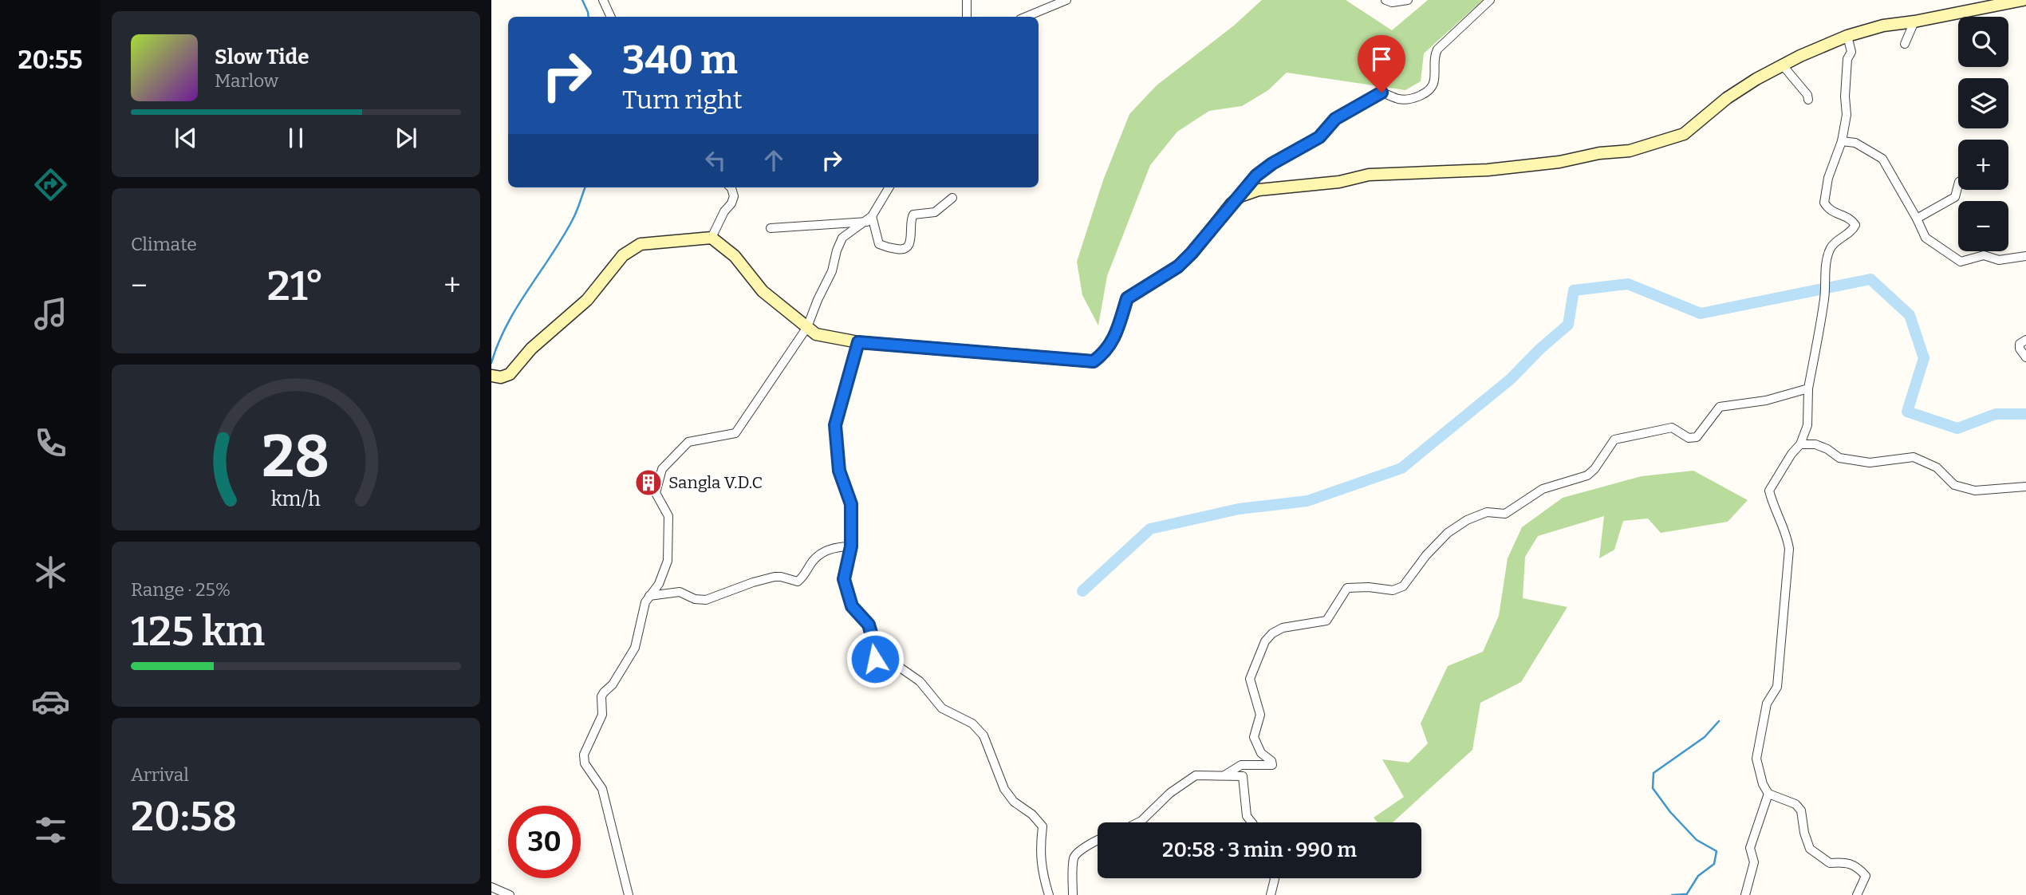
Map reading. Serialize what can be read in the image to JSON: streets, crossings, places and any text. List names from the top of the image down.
{
  "places": {
    "building": ["Sangla V.D.C"]
  },
  "page": {
    "tabs": "20:55",
    "map_buttons": ["+", "−"],
    "turn": ["340 m", "Turn right"],
    "song": ["Slow Tide", "Marlow"],
    "tile": [
      "Climate",
      ["Range · 25%", "125 km"],
      ["Arrival", "20:58"]
    ],
    "heat": ["−", "21°", "+"],
    "limit": "30",
    "trip": "20:58 · 3 min · 990 m",
    "gauge": ["28", "km/h"]
  }
}
